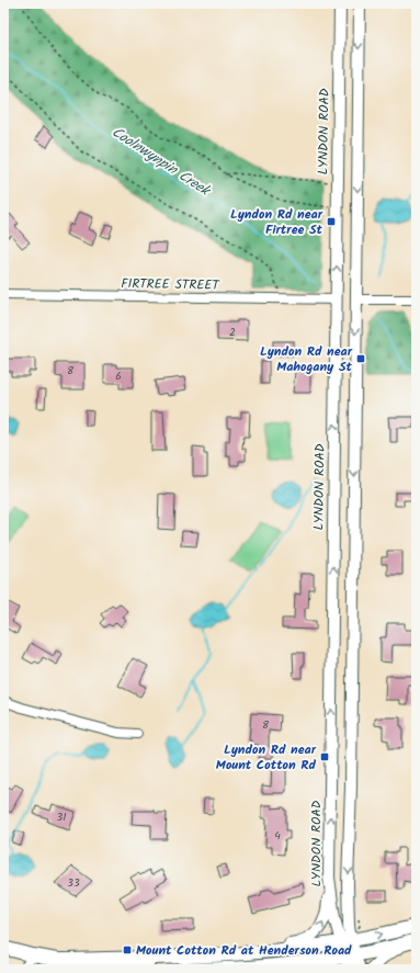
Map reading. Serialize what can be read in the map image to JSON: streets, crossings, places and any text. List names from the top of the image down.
{
  "streets": {
    "main road": ["LYNDON ROAD"],
    "street": ["FIRTREE STREET"]
  },
  "crossings": [
    ["LYNDON ROAD", "FIRTREE STREET"]
  ],
  "water": ["Coolnwynpin Creek"],
  "places": {
    "transit": [
      "Lyndon Rd near Firtree St",
      "Lyndon Rd near Mahogany St",
      "Lyndon Rd near Mount Cotton Rd",
      "Mount Cotton Rd at Henderson Road"
    ]
  },
  "house_numbers": [
    "2",
    "8",
    "6",
    "8",
    "31",
    "4",
    "33"
  ]
}
